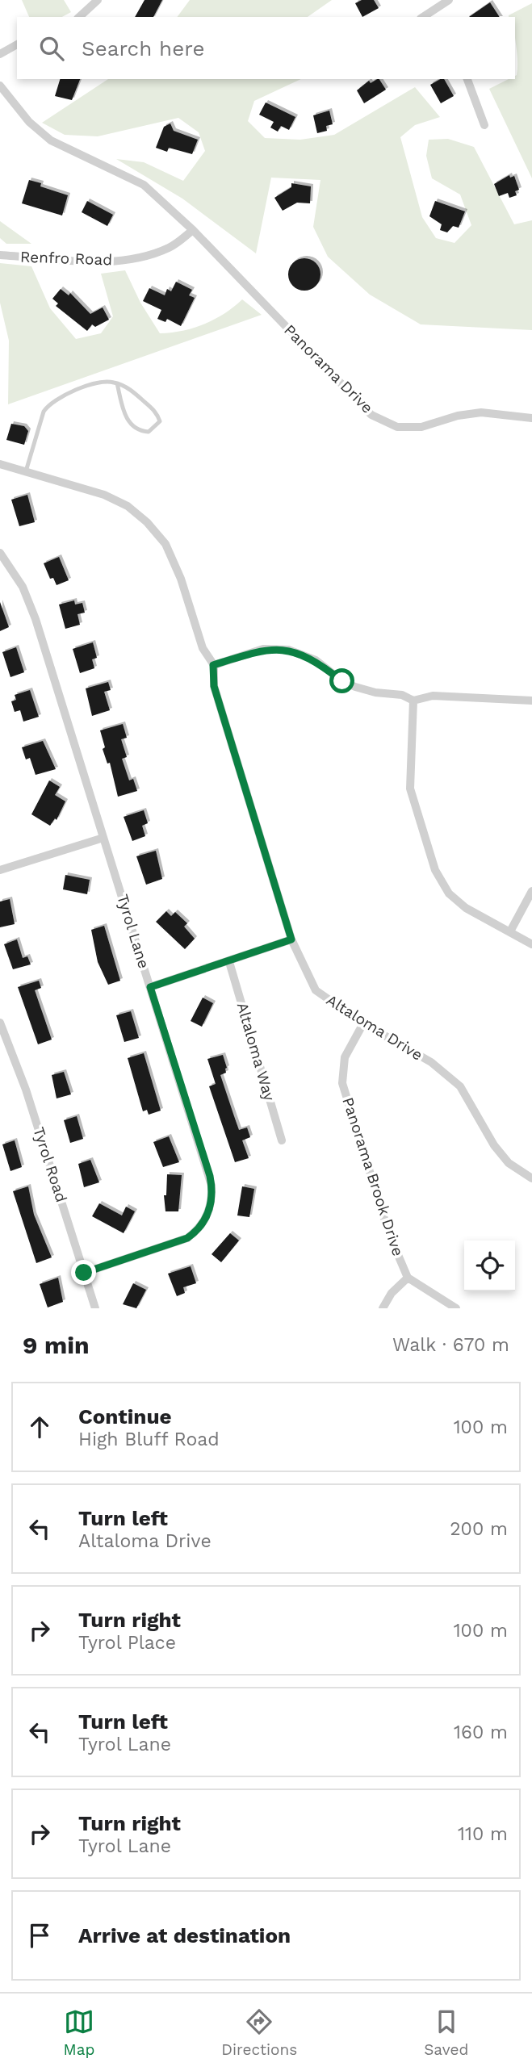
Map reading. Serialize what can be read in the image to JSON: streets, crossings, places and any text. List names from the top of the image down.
{
  "streets": {
    "street": [
      "Renfro Road",
      "Panorama Drive",
      "Tyrol Lane",
      "Altaloma Drive",
      "Altaloma Way",
      "Tyrol Road",
      "Panorama Brook Drive"
    ]
  },
  "crossings": [
    ["Renfro Road", "Panorama Drive"],
    ["Tyrol Lane", "Tyrol Road"],
    ["Altaloma Drive", "Panorama Brook Drive"]
  ],
  "page": {
    "search": "Search here",
    "heading": ["9 min", "Walk · 670 m"],
    "list": [
      ["Continue", "High Bluff Road", "100 m"],
      ["Turn left", "Altaloma Drive", "200 m"],
      ["Turn right", "Tyrol Place", "100 m"],
      ["Turn left", "Tyrol Lane", "160 m"],
      ["Turn right", "Tyrol Lane", "110 m"],
      "Arrive at destination"
    ],
    "nav": ["Map", "Directions", "Saved"]
  }
}
